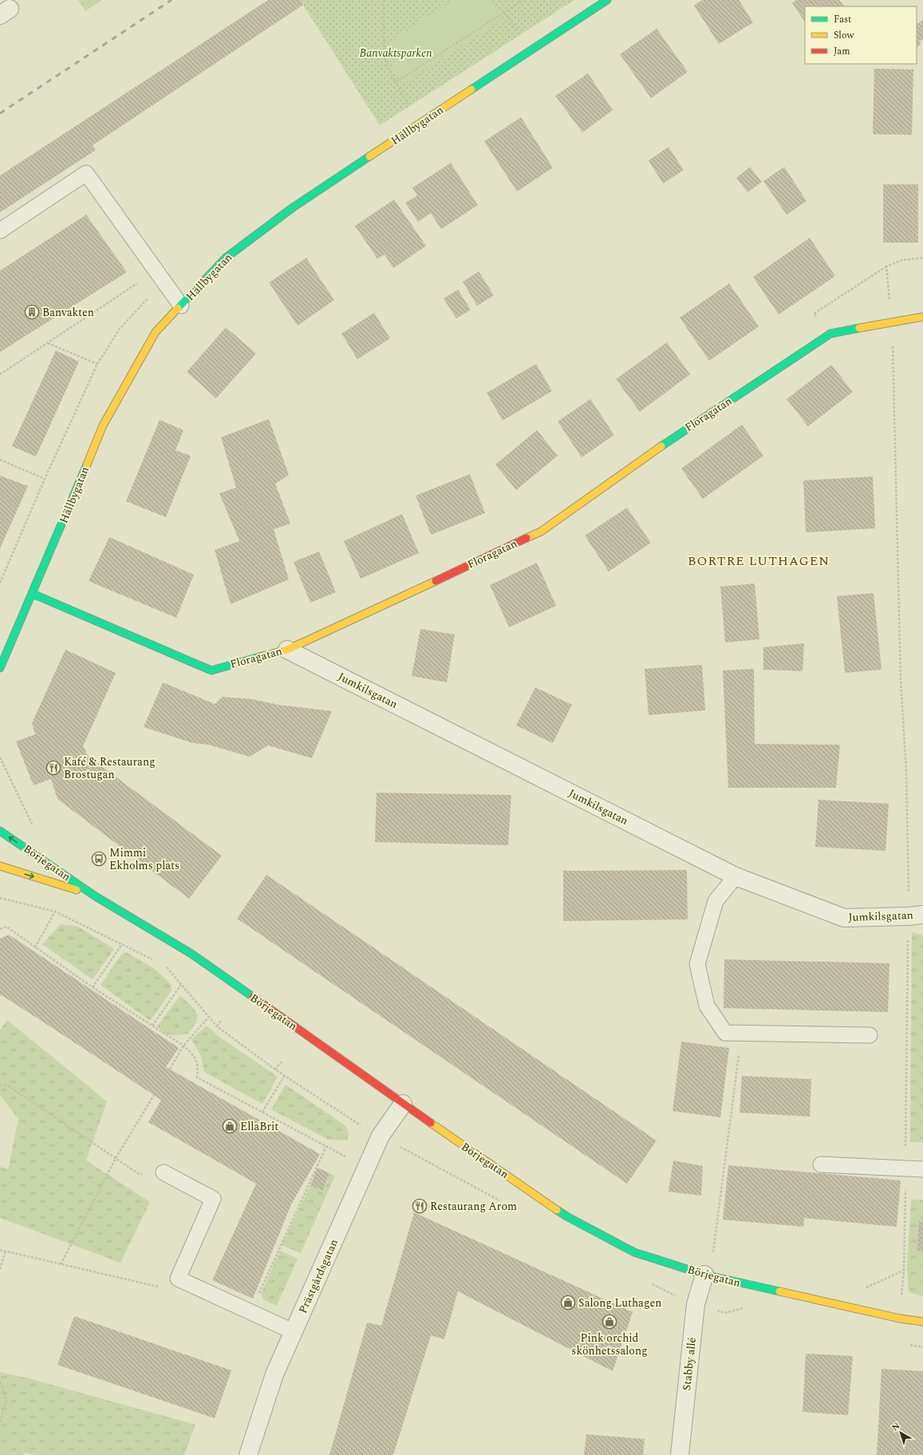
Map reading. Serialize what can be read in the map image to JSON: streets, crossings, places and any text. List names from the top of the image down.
{
  "streets": {
    "street": [
      "Hällbygatan",
      "Floragatan",
      "Jumkilsgatan",
      "Börjegatan",
      "Prästgårdsgatan",
      "Stabby allé"
    ]
  },
  "crossings": [
    ["Hällbygatan", "Floragatan"],
    ["Floragatan", "Jumkilsgatan"],
    ["Börjegatan", "Prästgårdsgatan"],
    ["Börjegatan", "Stabby allé"]
  ],
  "districts": ["BORTRE LUTHAGEN"],
  "parks": ["Banvaktsparken"],
  "places": {
    "building": ["Banvakten"],
    "restaurant": ["Kafé & Restaurang Brostugan", "Restaurang Arom"],
    "bus stop": ["Mimmi Ekholms plats"],
    "shop": ["EllaBrit", "Salong Luthagen", "Pink orchid skönhetssalong"]
  },
  "legend": ["Fast", "Slow", "Jam"],
  "north": "top left"
}
